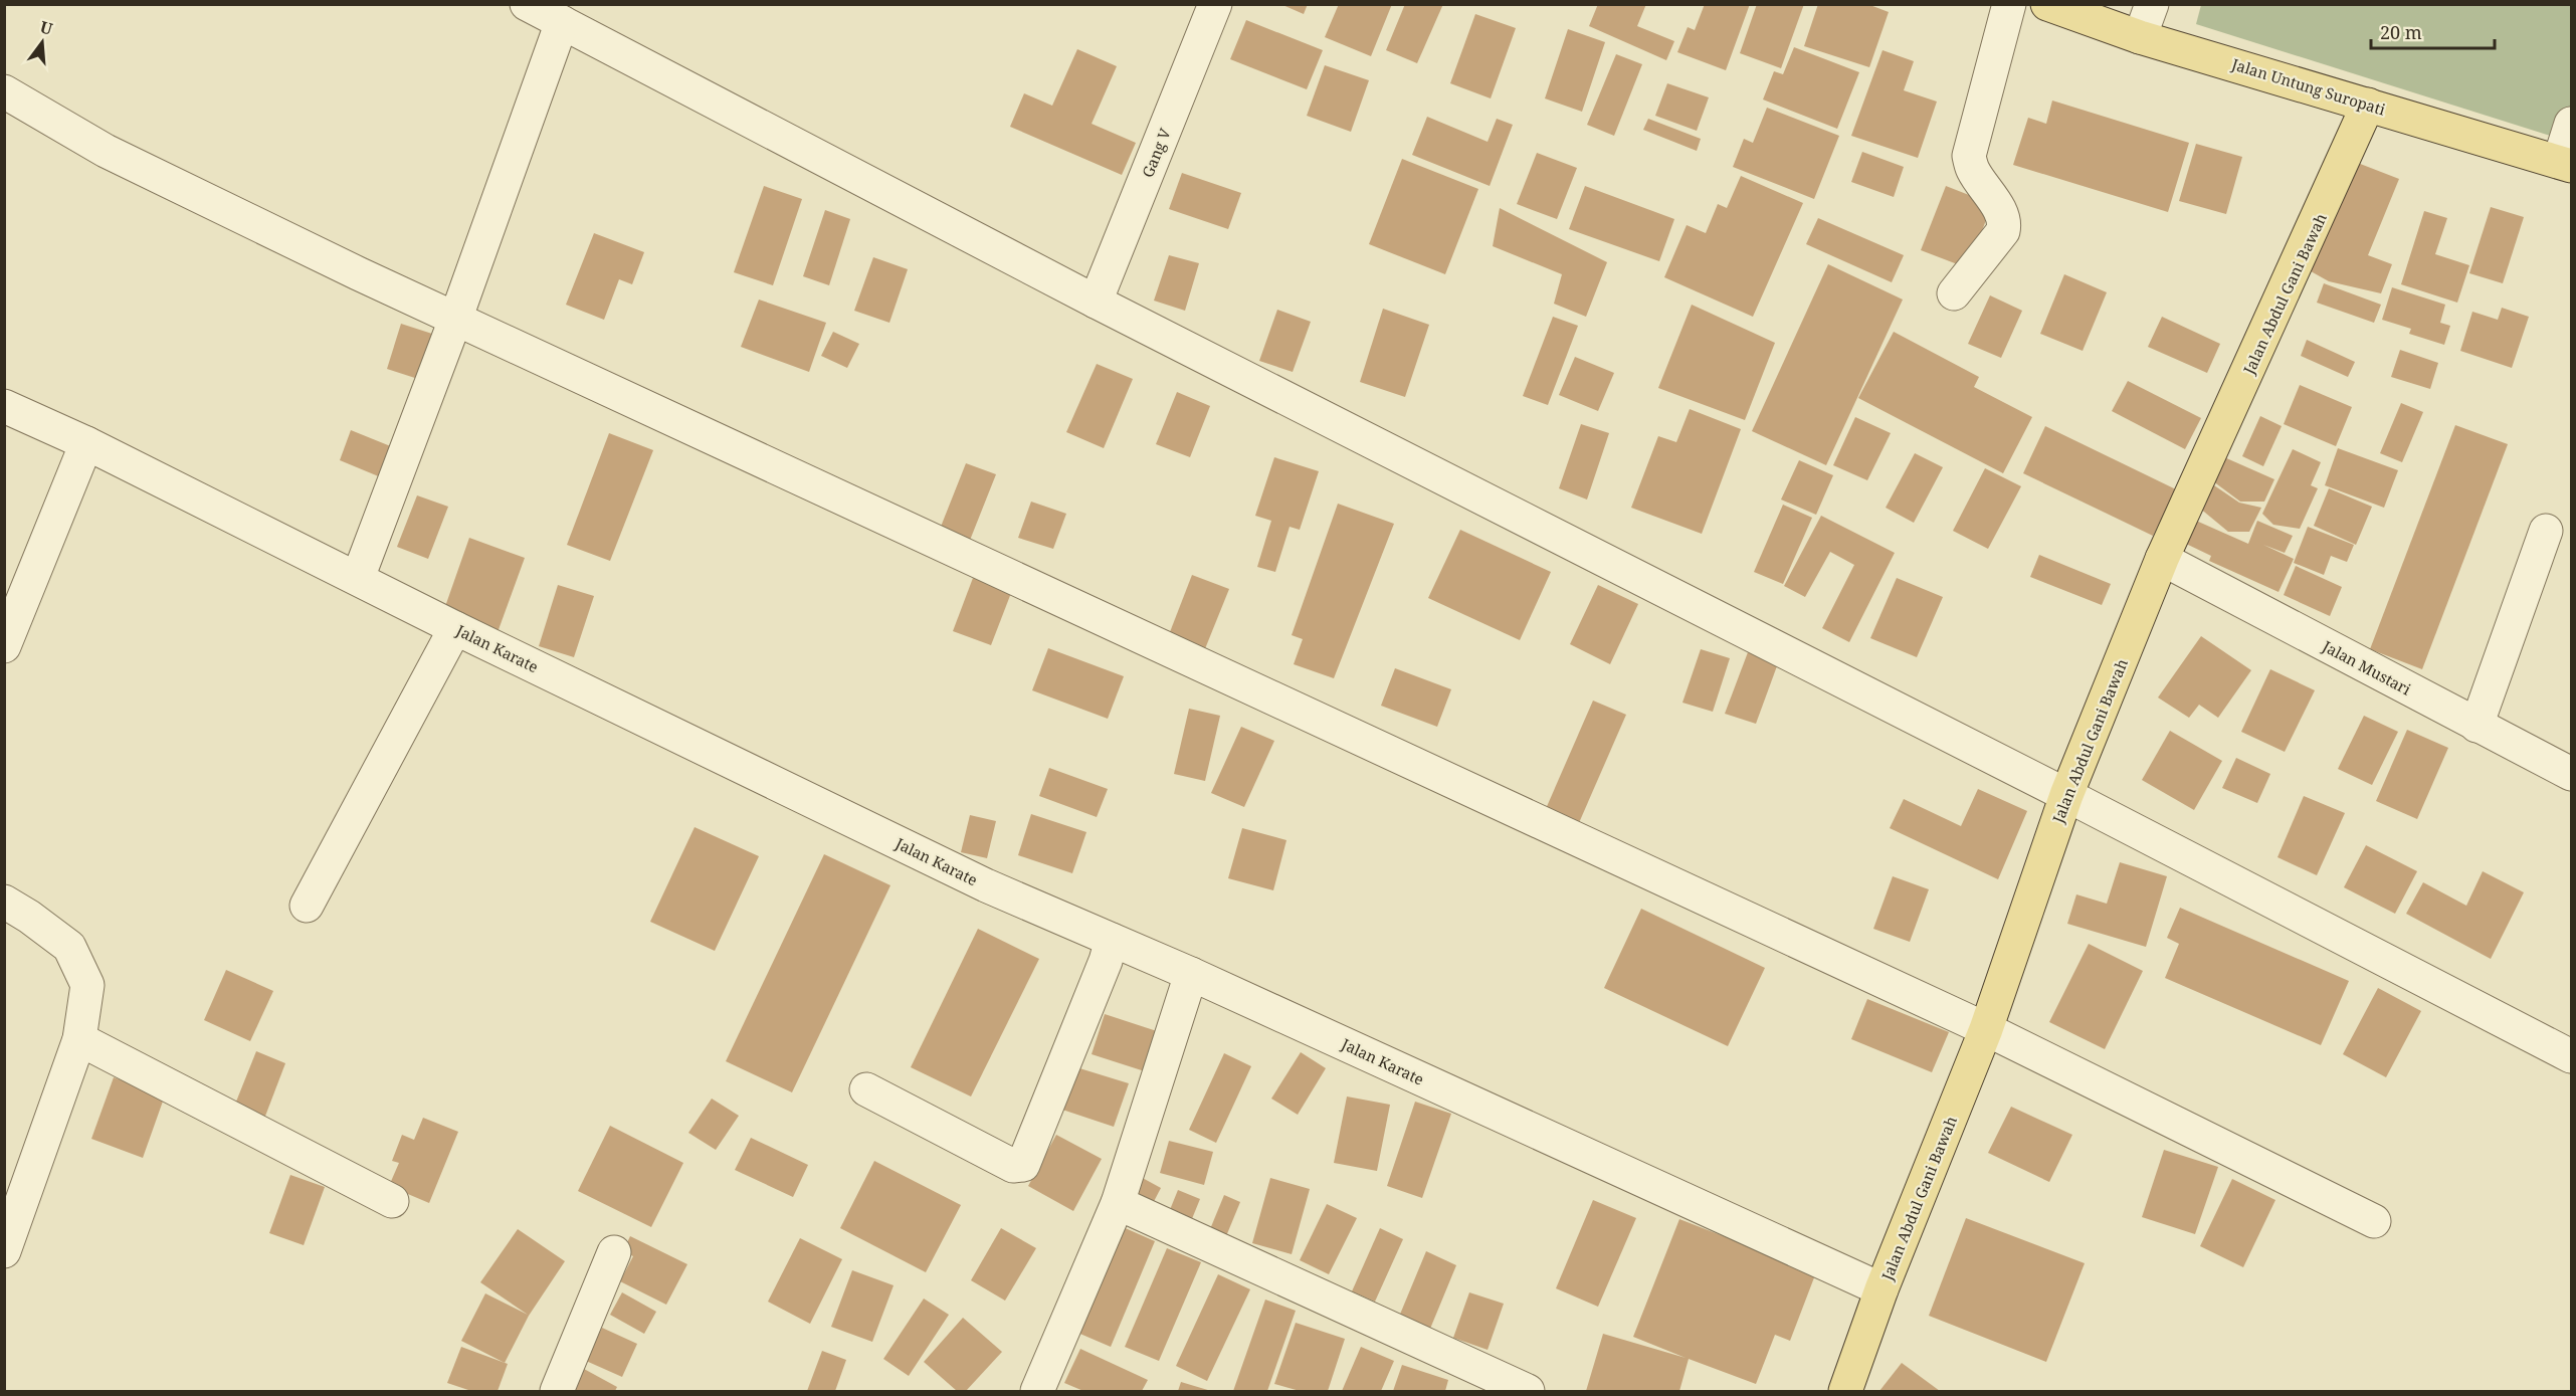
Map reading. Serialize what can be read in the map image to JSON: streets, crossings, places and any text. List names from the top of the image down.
{
  "streets": {
    "main road": ["Jalan Untung Suropati", "Jalan Abdul Gani Bawah"],
    "street": ["Gang V", "Jalan Karate", "Jalan Mustari"]
  },
  "crossings": [
    ["Jalan Untung Suropati", "Jalan Abdul Gani Bawah"],
    ["Jalan Abdul Gani Bawah", "Jalan Karate"],
    ["Jalan Abdul Gani Bawah", "Jalan Mustari"]
  ],
  "scale_bar": "20 m",
  "north": "top"
}
